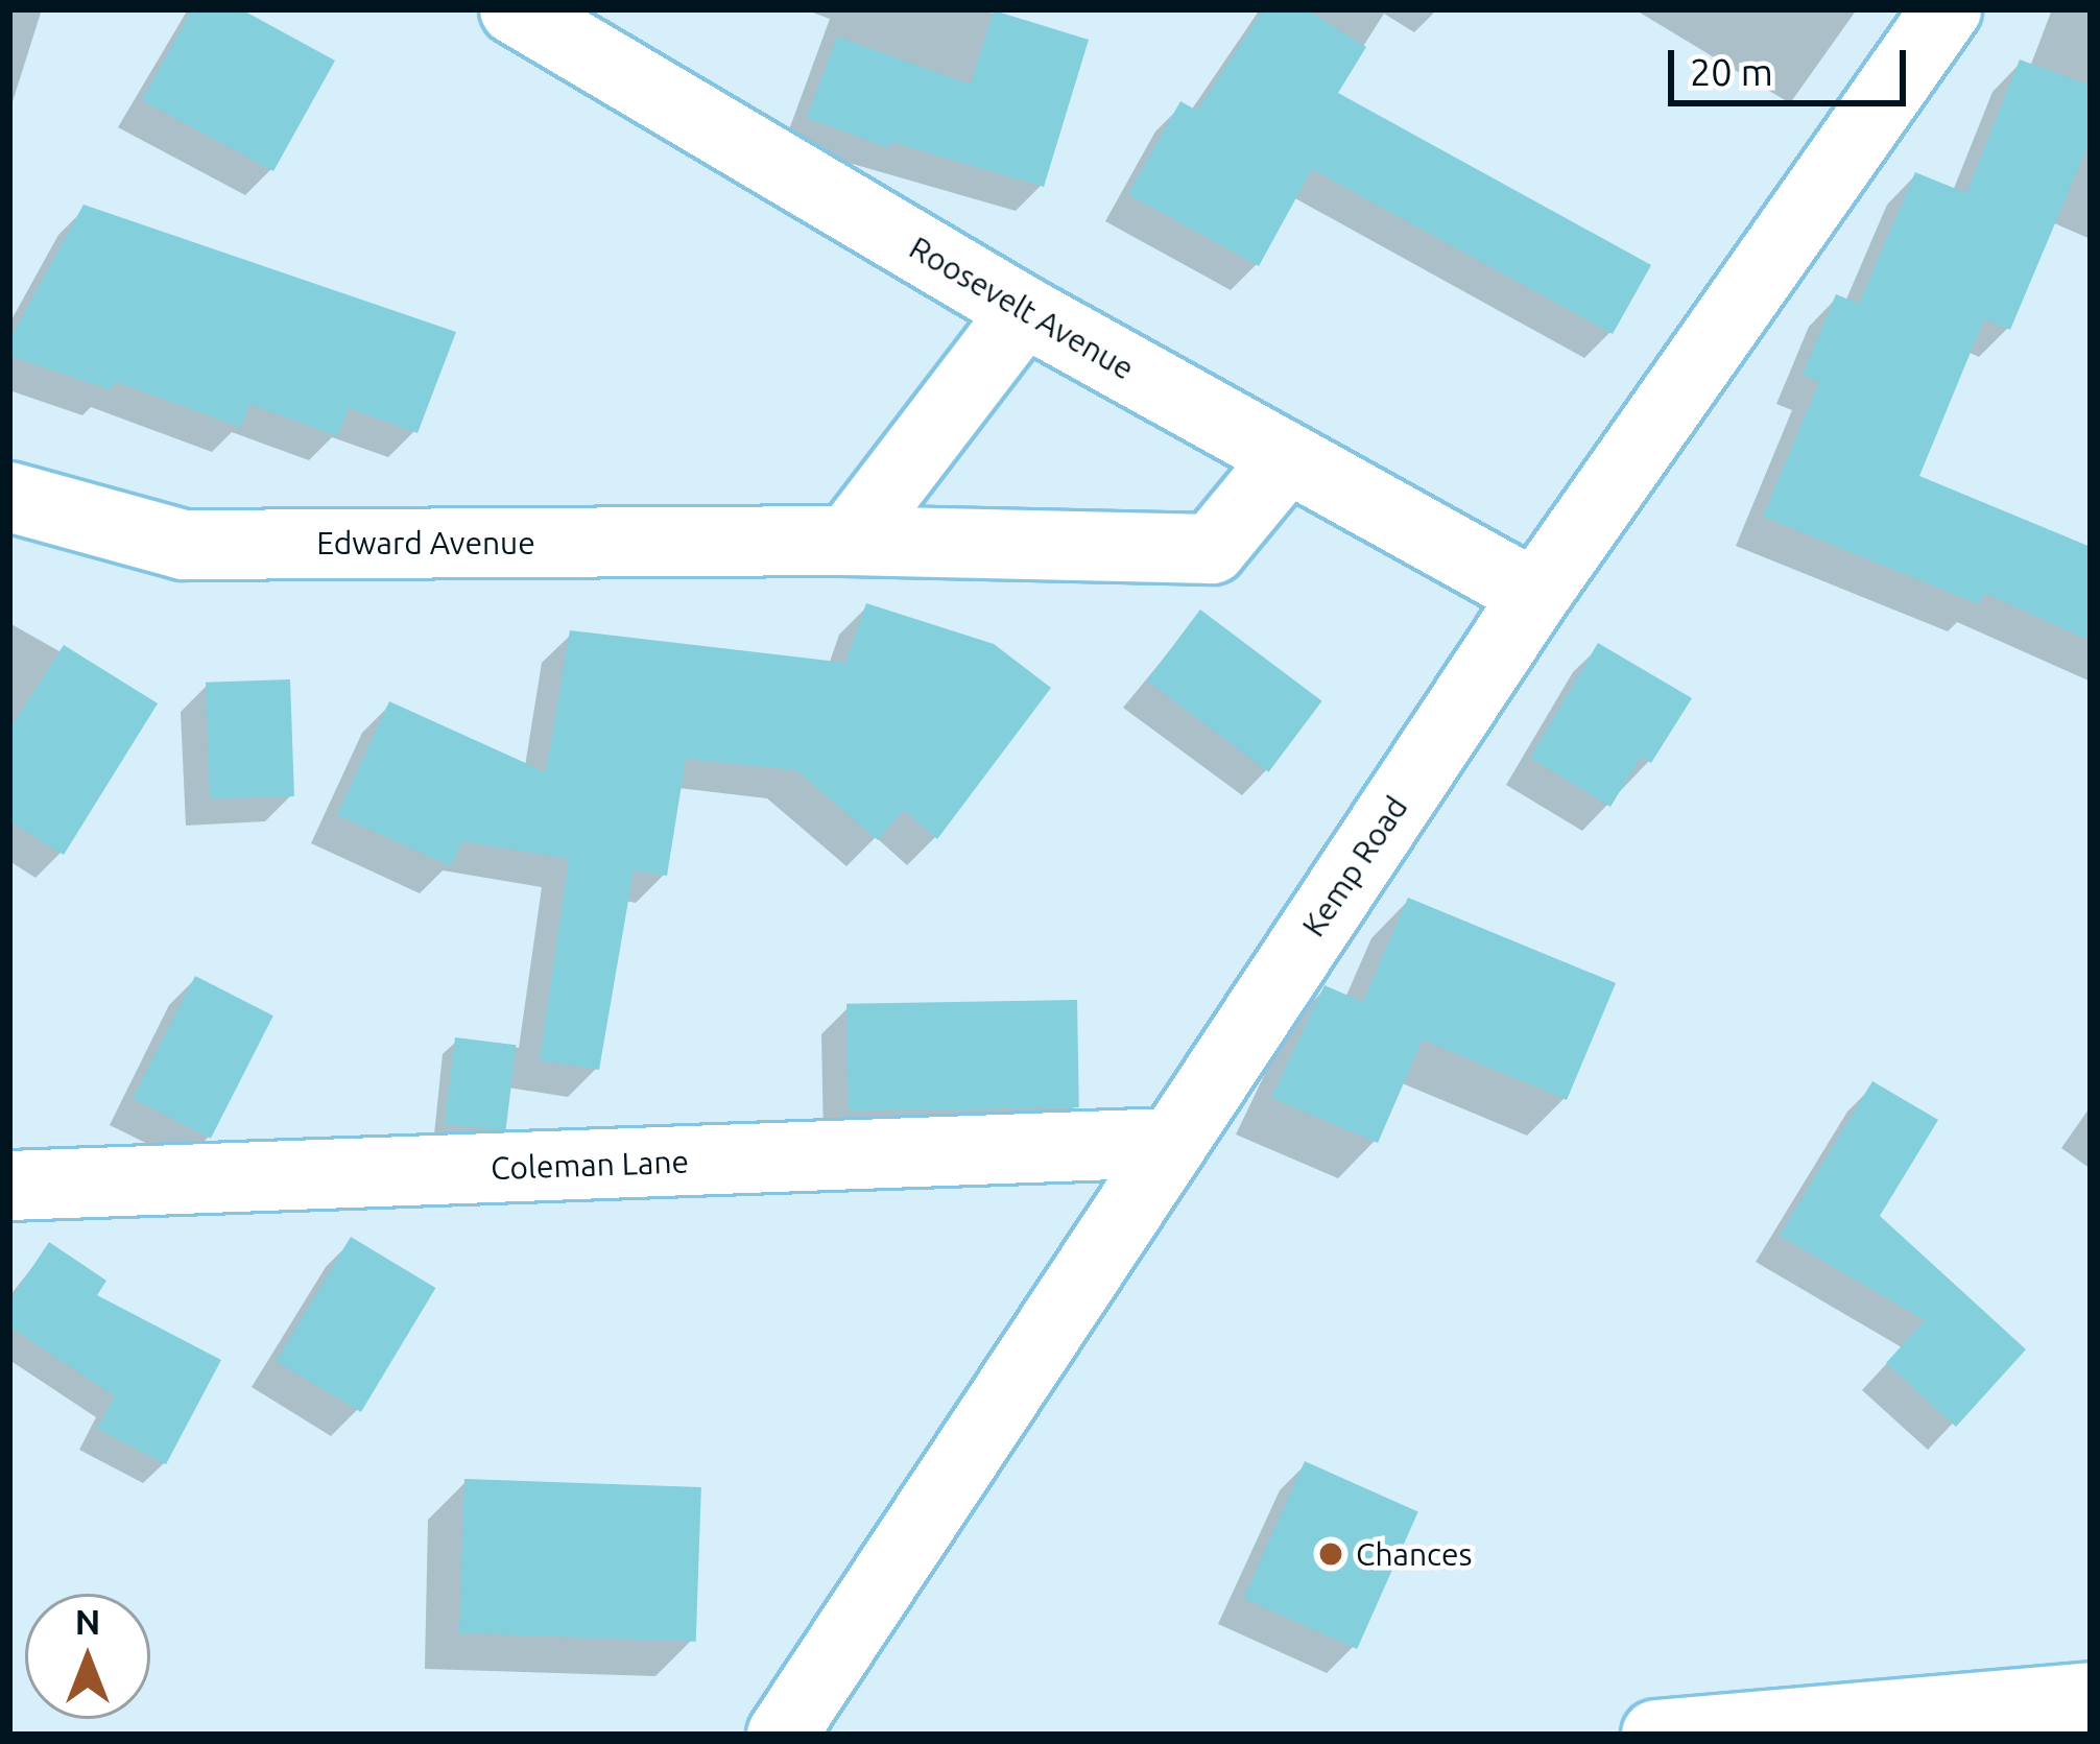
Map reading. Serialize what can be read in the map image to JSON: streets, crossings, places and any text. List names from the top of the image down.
{
  "streets": {
    "street": [
      "Roosevelt Avenue",
      "Edward Avenue",
      "Kemp Road",
      "Coleman Lane"
    ]
  },
  "crossings": [
    ["Roosevelt Avenue", "Edward Avenue"],
    ["Roosevelt Avenue", "Kemp Road"],
    ["Kemp Road", "Coleman Lane"]
  ],
  "places": ["Chances"],
  "scale_bar": "20 m",
  "north": "top"
}
